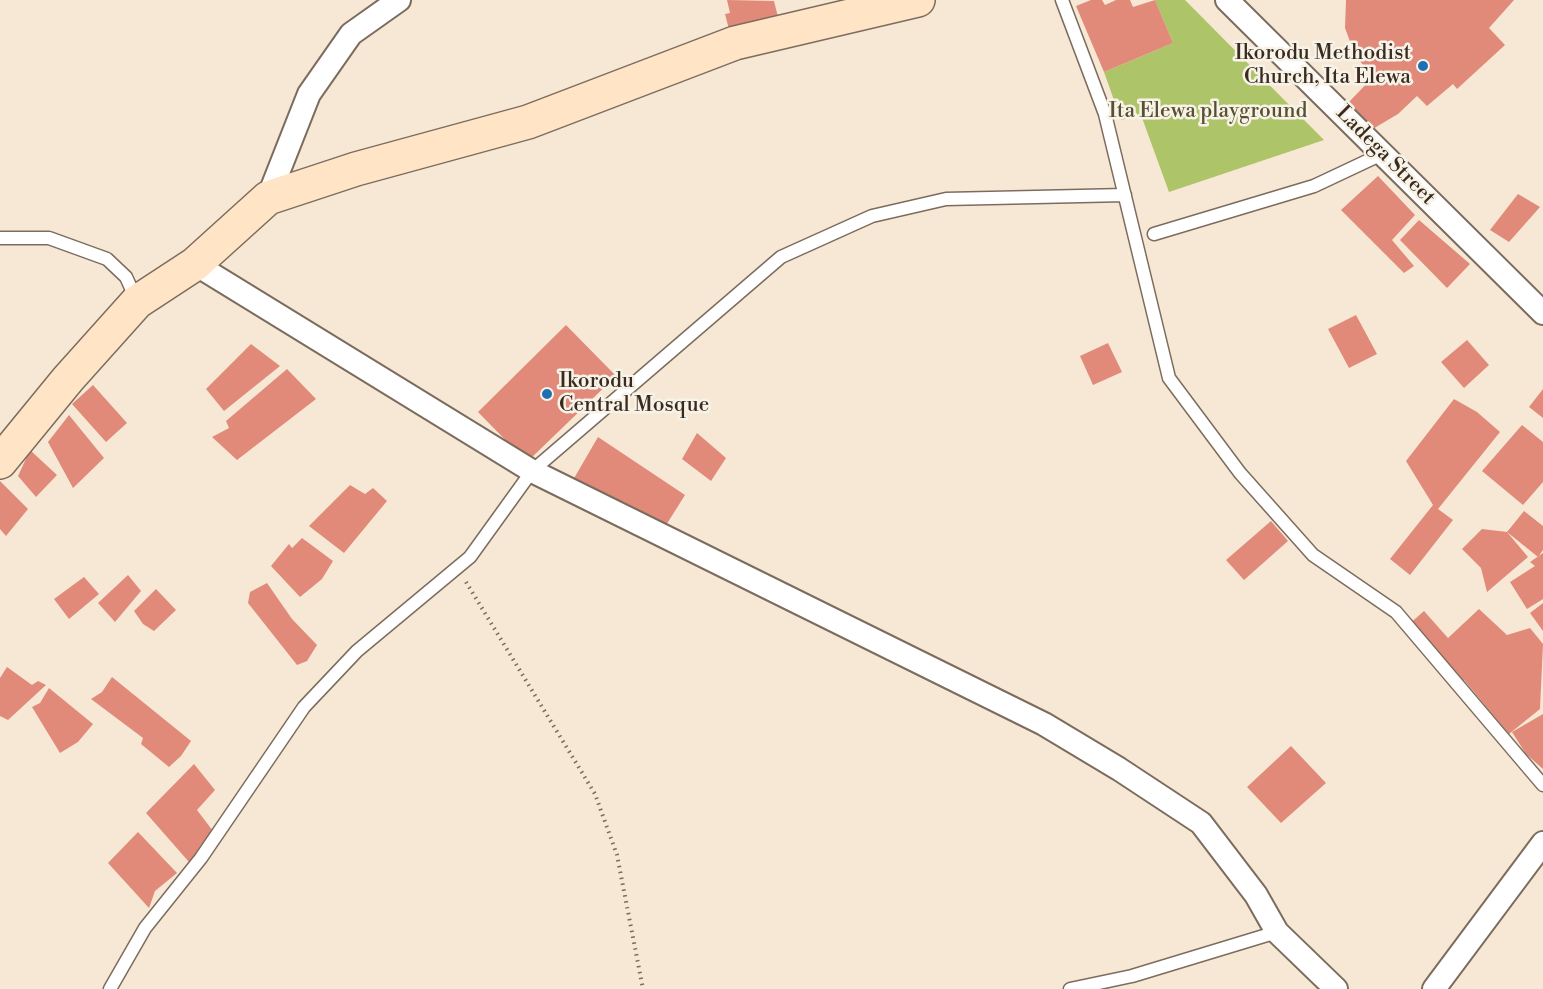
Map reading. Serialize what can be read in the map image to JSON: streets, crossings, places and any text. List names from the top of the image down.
{
  "streets": {
    "street": ["Ladega Street"]
  },
  "parks": ["Ita Elewa playground"],
  "places": ["Ikorodu Methodist Church, Ita Elewa", "Ikorodu Central Mosque"]
}
